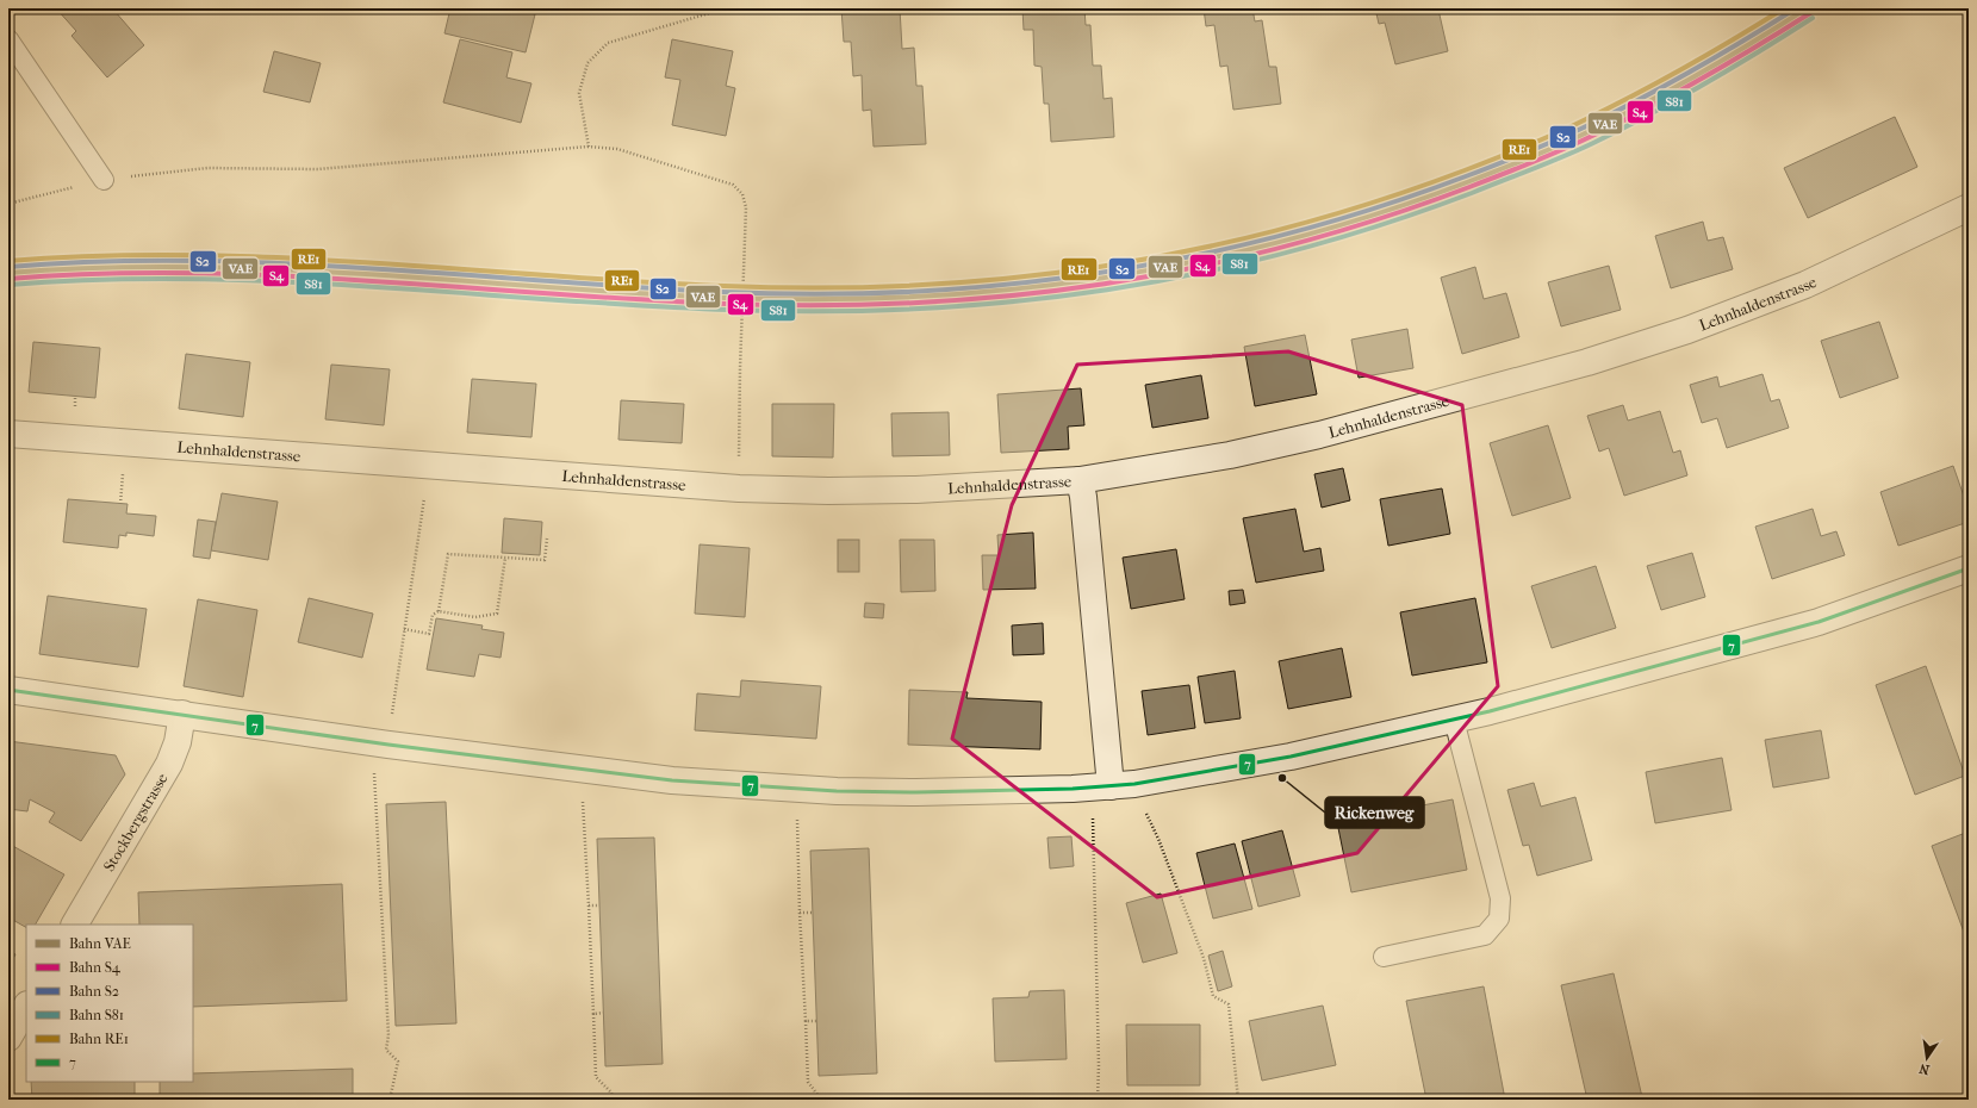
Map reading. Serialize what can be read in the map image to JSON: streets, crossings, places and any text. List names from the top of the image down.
{
  "streets": {
    "street": ["Lehnhaldenstrasse", "Stockbergstrasse"]
  },
  "places": ["Rickenweg"],
  "lines": [
    "rail line VAE",
    "rail line S2",
    "rail line RE1",
    "rail line S4",
    "rail line S81",
    "transit line 7"
  ],
  "legend": [
    "Bahn VAE",
    "Bahn S4",
    "Bahn S2",
    "Bahn S81",
    "Bahn RE1",
    "7"
  ],
  "north": "bottom"
}
